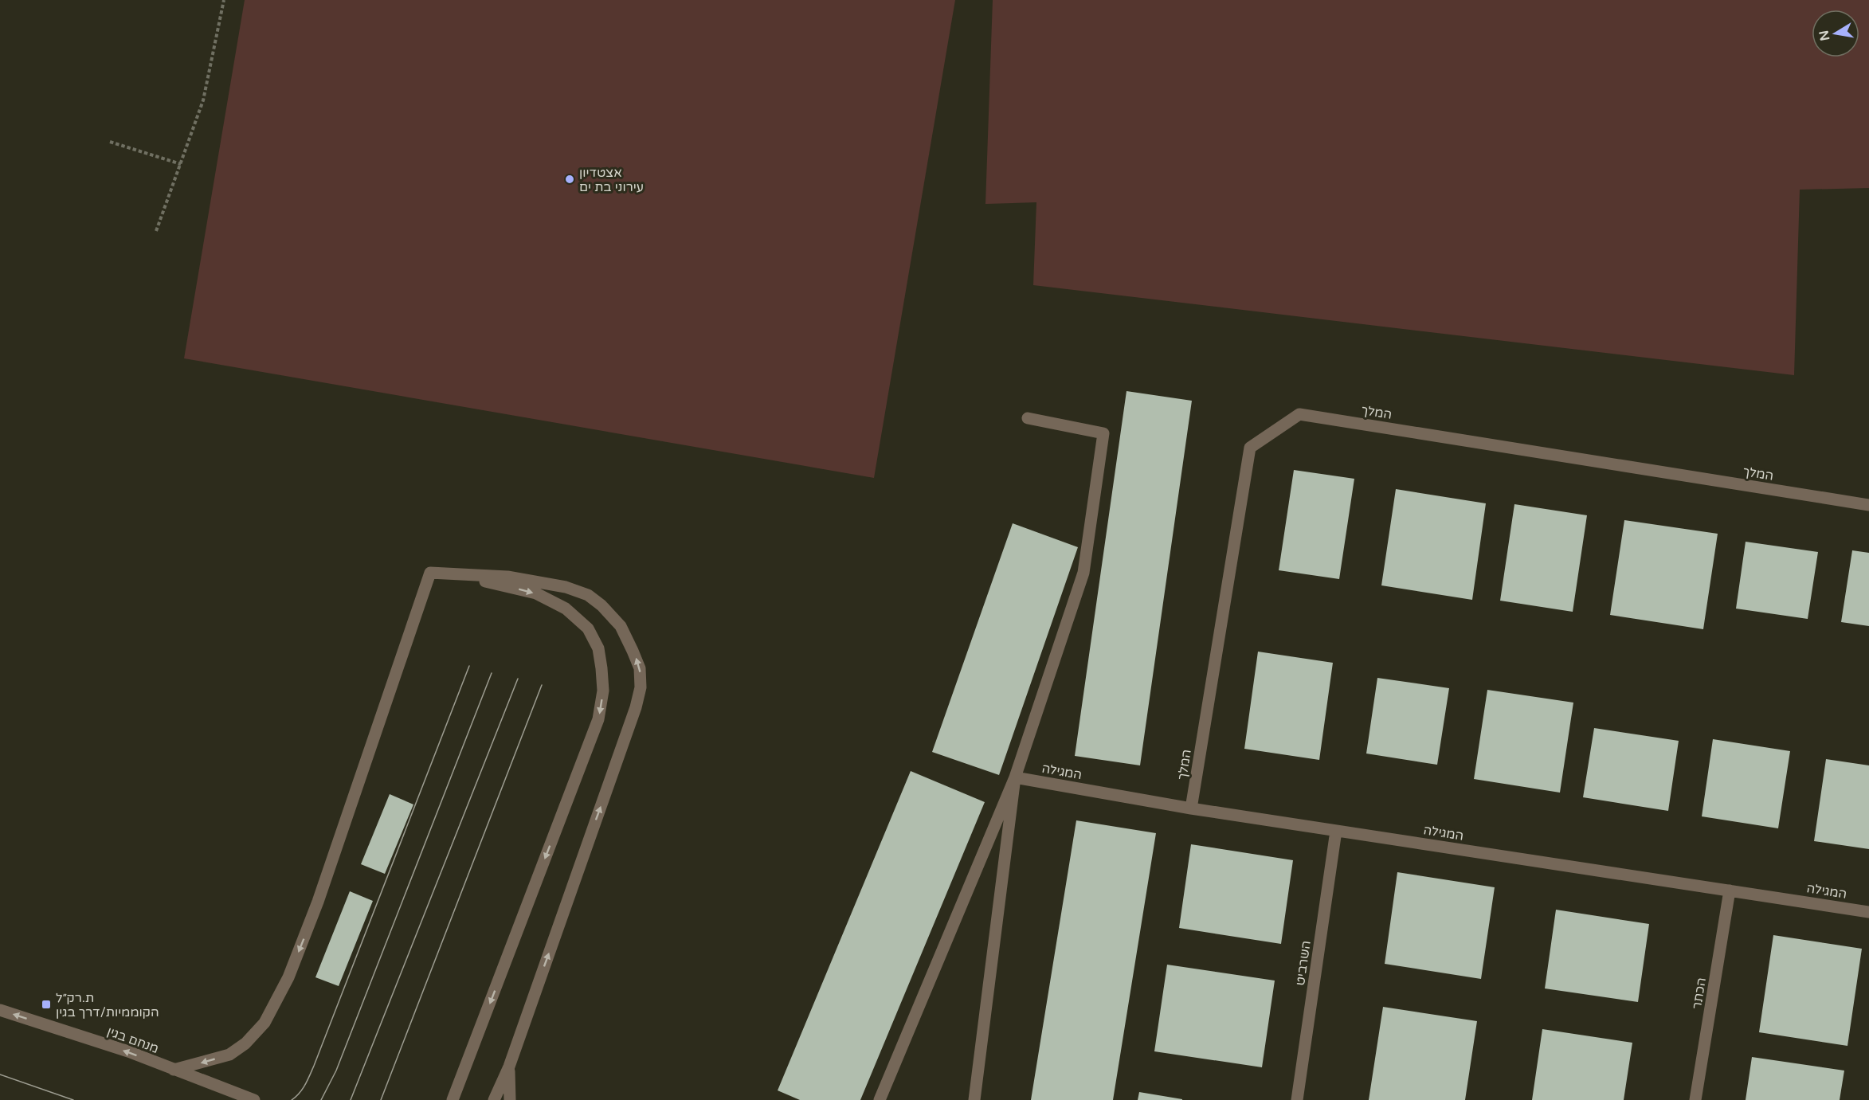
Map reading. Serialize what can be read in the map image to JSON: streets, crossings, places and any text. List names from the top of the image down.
{
  "streets": {
    "street": [
      "המלך",
      "המגילה",
      "השרביט",
      "הכתר",
      "מנחם בגין"
    ]
  },
  "crossings": [
    ["המלך", "המגילה"],
    ["המגילה", "השרביט"],
    ["המגילה", "הכתר"]
  ],
  "one_way": ["מנחם בגין"],
  "places": {
    "other": ["אצטדיון עירוני בת ים"],
    "transit": ["ת.רק״ל הקוממיות/דרך בגין"]
  },
  "north": "left"
}
